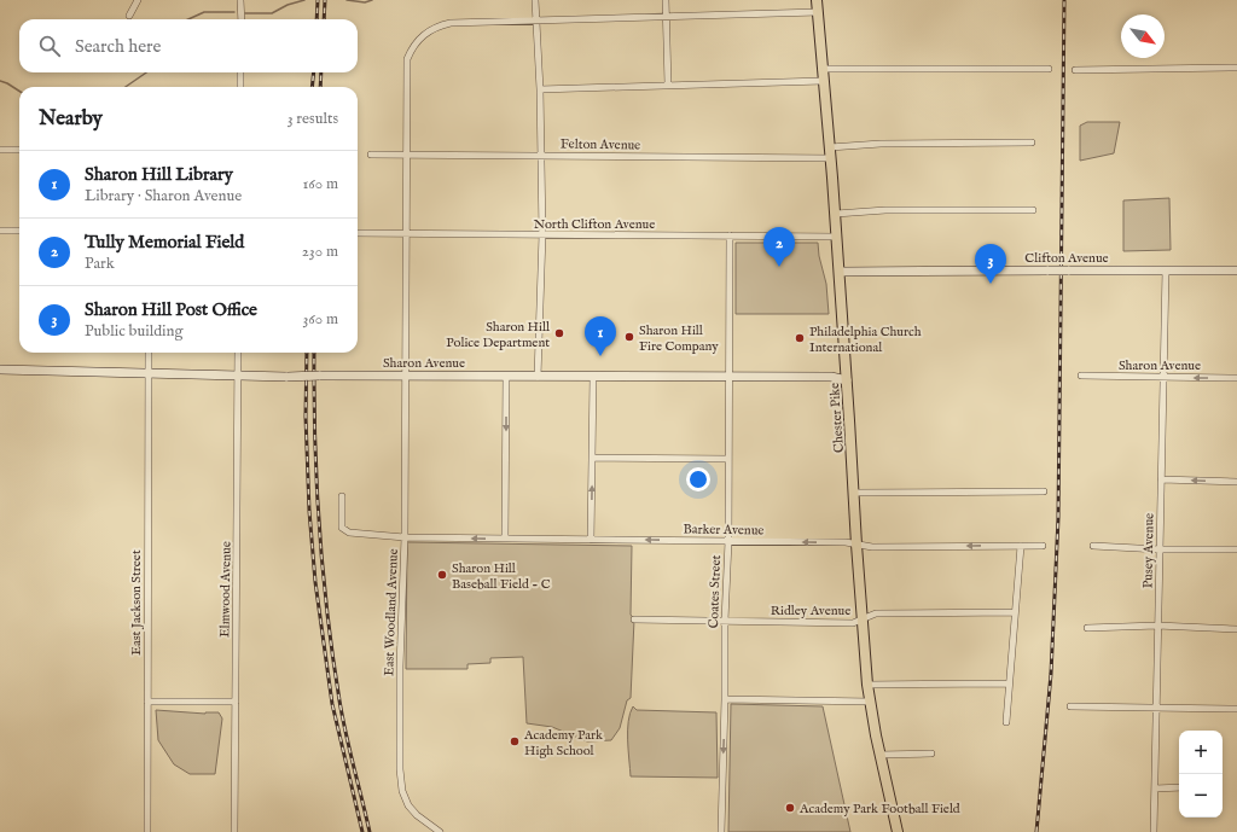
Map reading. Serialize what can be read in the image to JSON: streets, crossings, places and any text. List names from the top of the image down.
{
  "streets": {
    "main road": ["Chester Pike"],
    "street": [
      "Felton Avenue",
      "North Clifton Avenue",
      "Clifton Avenue",
      "Sharon Avenue",
      "Barker Avenue",
      "Pusey Avenue",
      "Elmwood Avenue",
      "Coates Street",
      "East Jackson Street",
      "Ridley Avenue",
      "East Woodland Avenue"
    ]
  },
  "crossings": [
    ["Felton Avenue", "Chester Pike"],
    ["Felton Avenue", "East Woodland Avenue"],
    ["North Clifton Avenue", "Chester Pike"],
    ["North Clifton Avenue", "Coates Street"],
    ["North Clifton Avenue", "East Woodland Avenue"],
    ["Clifton Avenue", "Chester Pike"],
    ["Clifton Avenue", "Pusey Avenue"],
    ["Sharon Avenue", "Chester Pike"],
    ["Sharon Avenue", "Pusey Avenue"],
    ["Sharon Avenue", "Elmwood Avenue"],
    ["Sharon Avenue", "Coates Street"],
    ["Sharon Avenue", "East Jackson Street"],
    ["Sharon Avenue", "East Woodland Avenue"],
    ["Chester Pike", "Barker Avenue"],
    ["Chester Pike", "Ridley Avenue"],
    ["Barker Avenue", "Coates Street"],
    ["Barker Avenue", "East Woodland Avenue"],
    ["Coates Street", "Ridley Avenue"]
  ],
  "one_way": ["Barker Avenue"],
  "places": [
    "Sharon Hill Police Department",
    "Sharon Hill Fire Company",
    "Philadelphia Church International",
    "Sharon Hill Baseball Field - C",
    "Academy Park High School",
    "Academy Park Football Field"
  ],
  "north": "bottom right",
  "page": {
    "search": "Search here",
    "heading": ["Nearby", "3 results"],
    "list": [
      {
        "mark": "1",
        "name": "Sharon Hill Library",
        "note": "Library · Sharon Avenue",
        "value": "160 m"
      },
      {
        "mark": "2",
        "name": "Tully Memorial Field",
        "note": "Park",
        "value": "230 m"
      },
      {
        "mark": "3",
        "name": "Sharon Hill Post Office",
        "note": "Public building",
        "value": "360 m"
      }
    ],
    "pins": ["2", "3", "1"],
    "map_buttons": ["+", "−"]
  }
}
